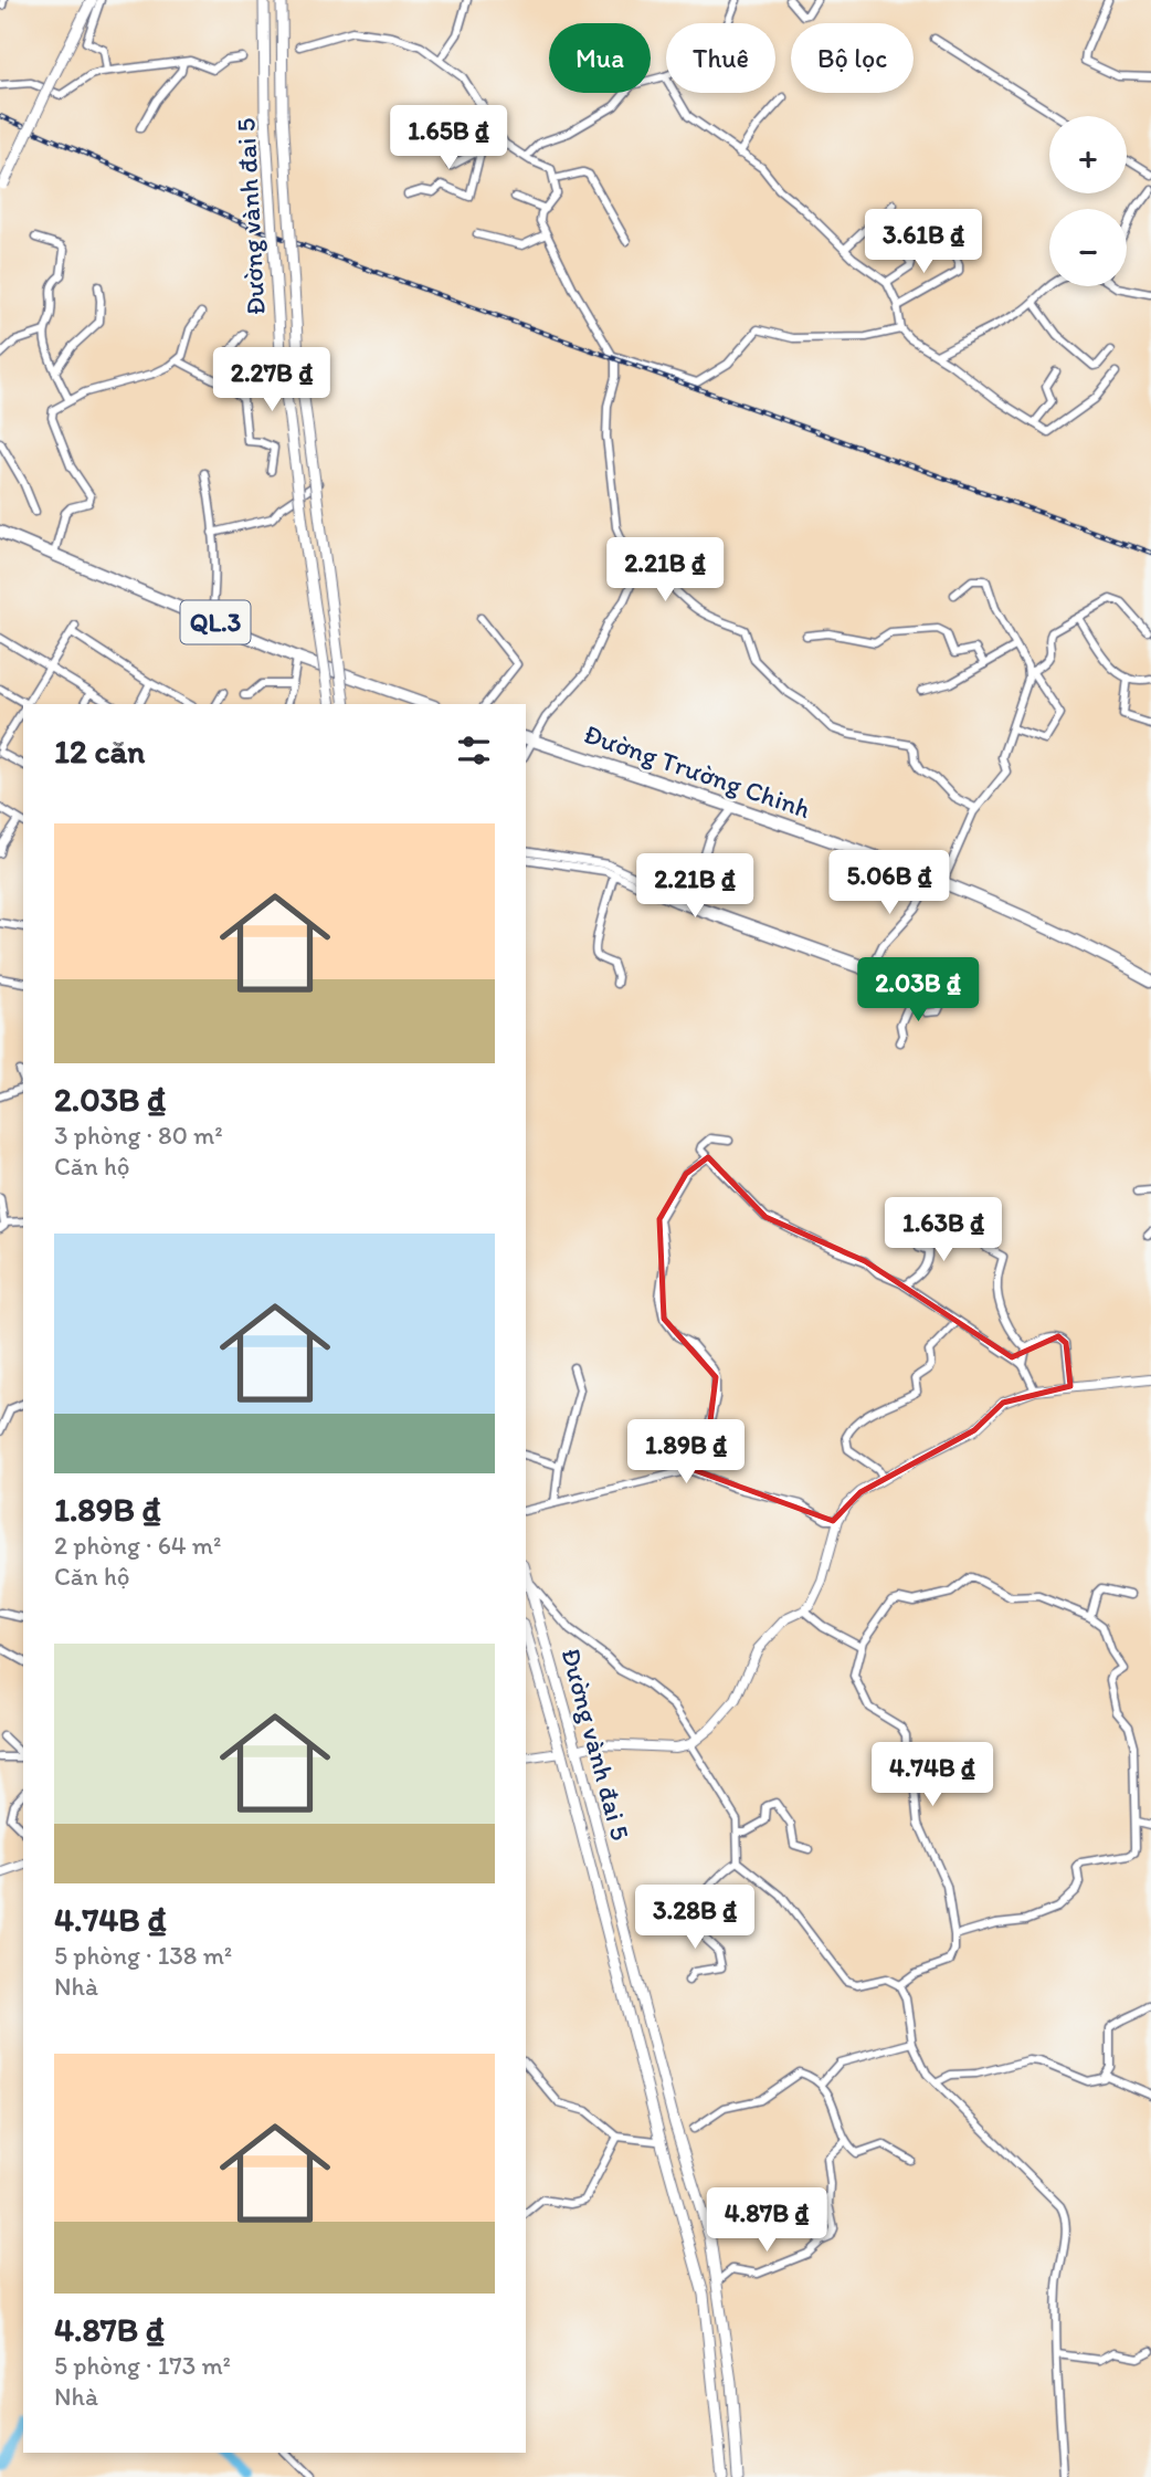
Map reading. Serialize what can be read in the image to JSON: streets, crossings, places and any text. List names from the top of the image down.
{
  "streets": {
    "highway": ["QL.3", "Đường Trường Chinh"],
    "main road": ["Đường vành đai 5"]
  },
  "page": {
    "chip": ["Mua", "Thuê", "Bộ lọc"],
    "price": [
      "1.65B ₫",
      "3.61B ₫",
      "2.27B ₫",
      "2.21B ₫",
      "5.06B ₫",
      "2.21B ₫",
      "2.03B ₫",
      "1.63B ₫",
      "1.89B ₫",
      "4.74B ₫",
      "3.28B ₫",
      "4.87B ₫"
    ],
    "map_buttons": ["+", "−"],
    "heading": "12 căn",
    "list": [
      {
        "name": "2.03B ₫",
        "note": "3 phòng · 80 m² · Căn hộ"
      },
      {
        "name": "1.89B ₫",
        "note": "2 phòng · 64 m² · Căn hộ"
      },
      {
        "name": "4.74B ₫",
        "note": "5 phòng · 138 m² · Nhà"
      },
      {
        "name": "4.87B ₫",
        "note": "5 phòng · 173 m² · Nhà"
      }
    ]
  }
}
